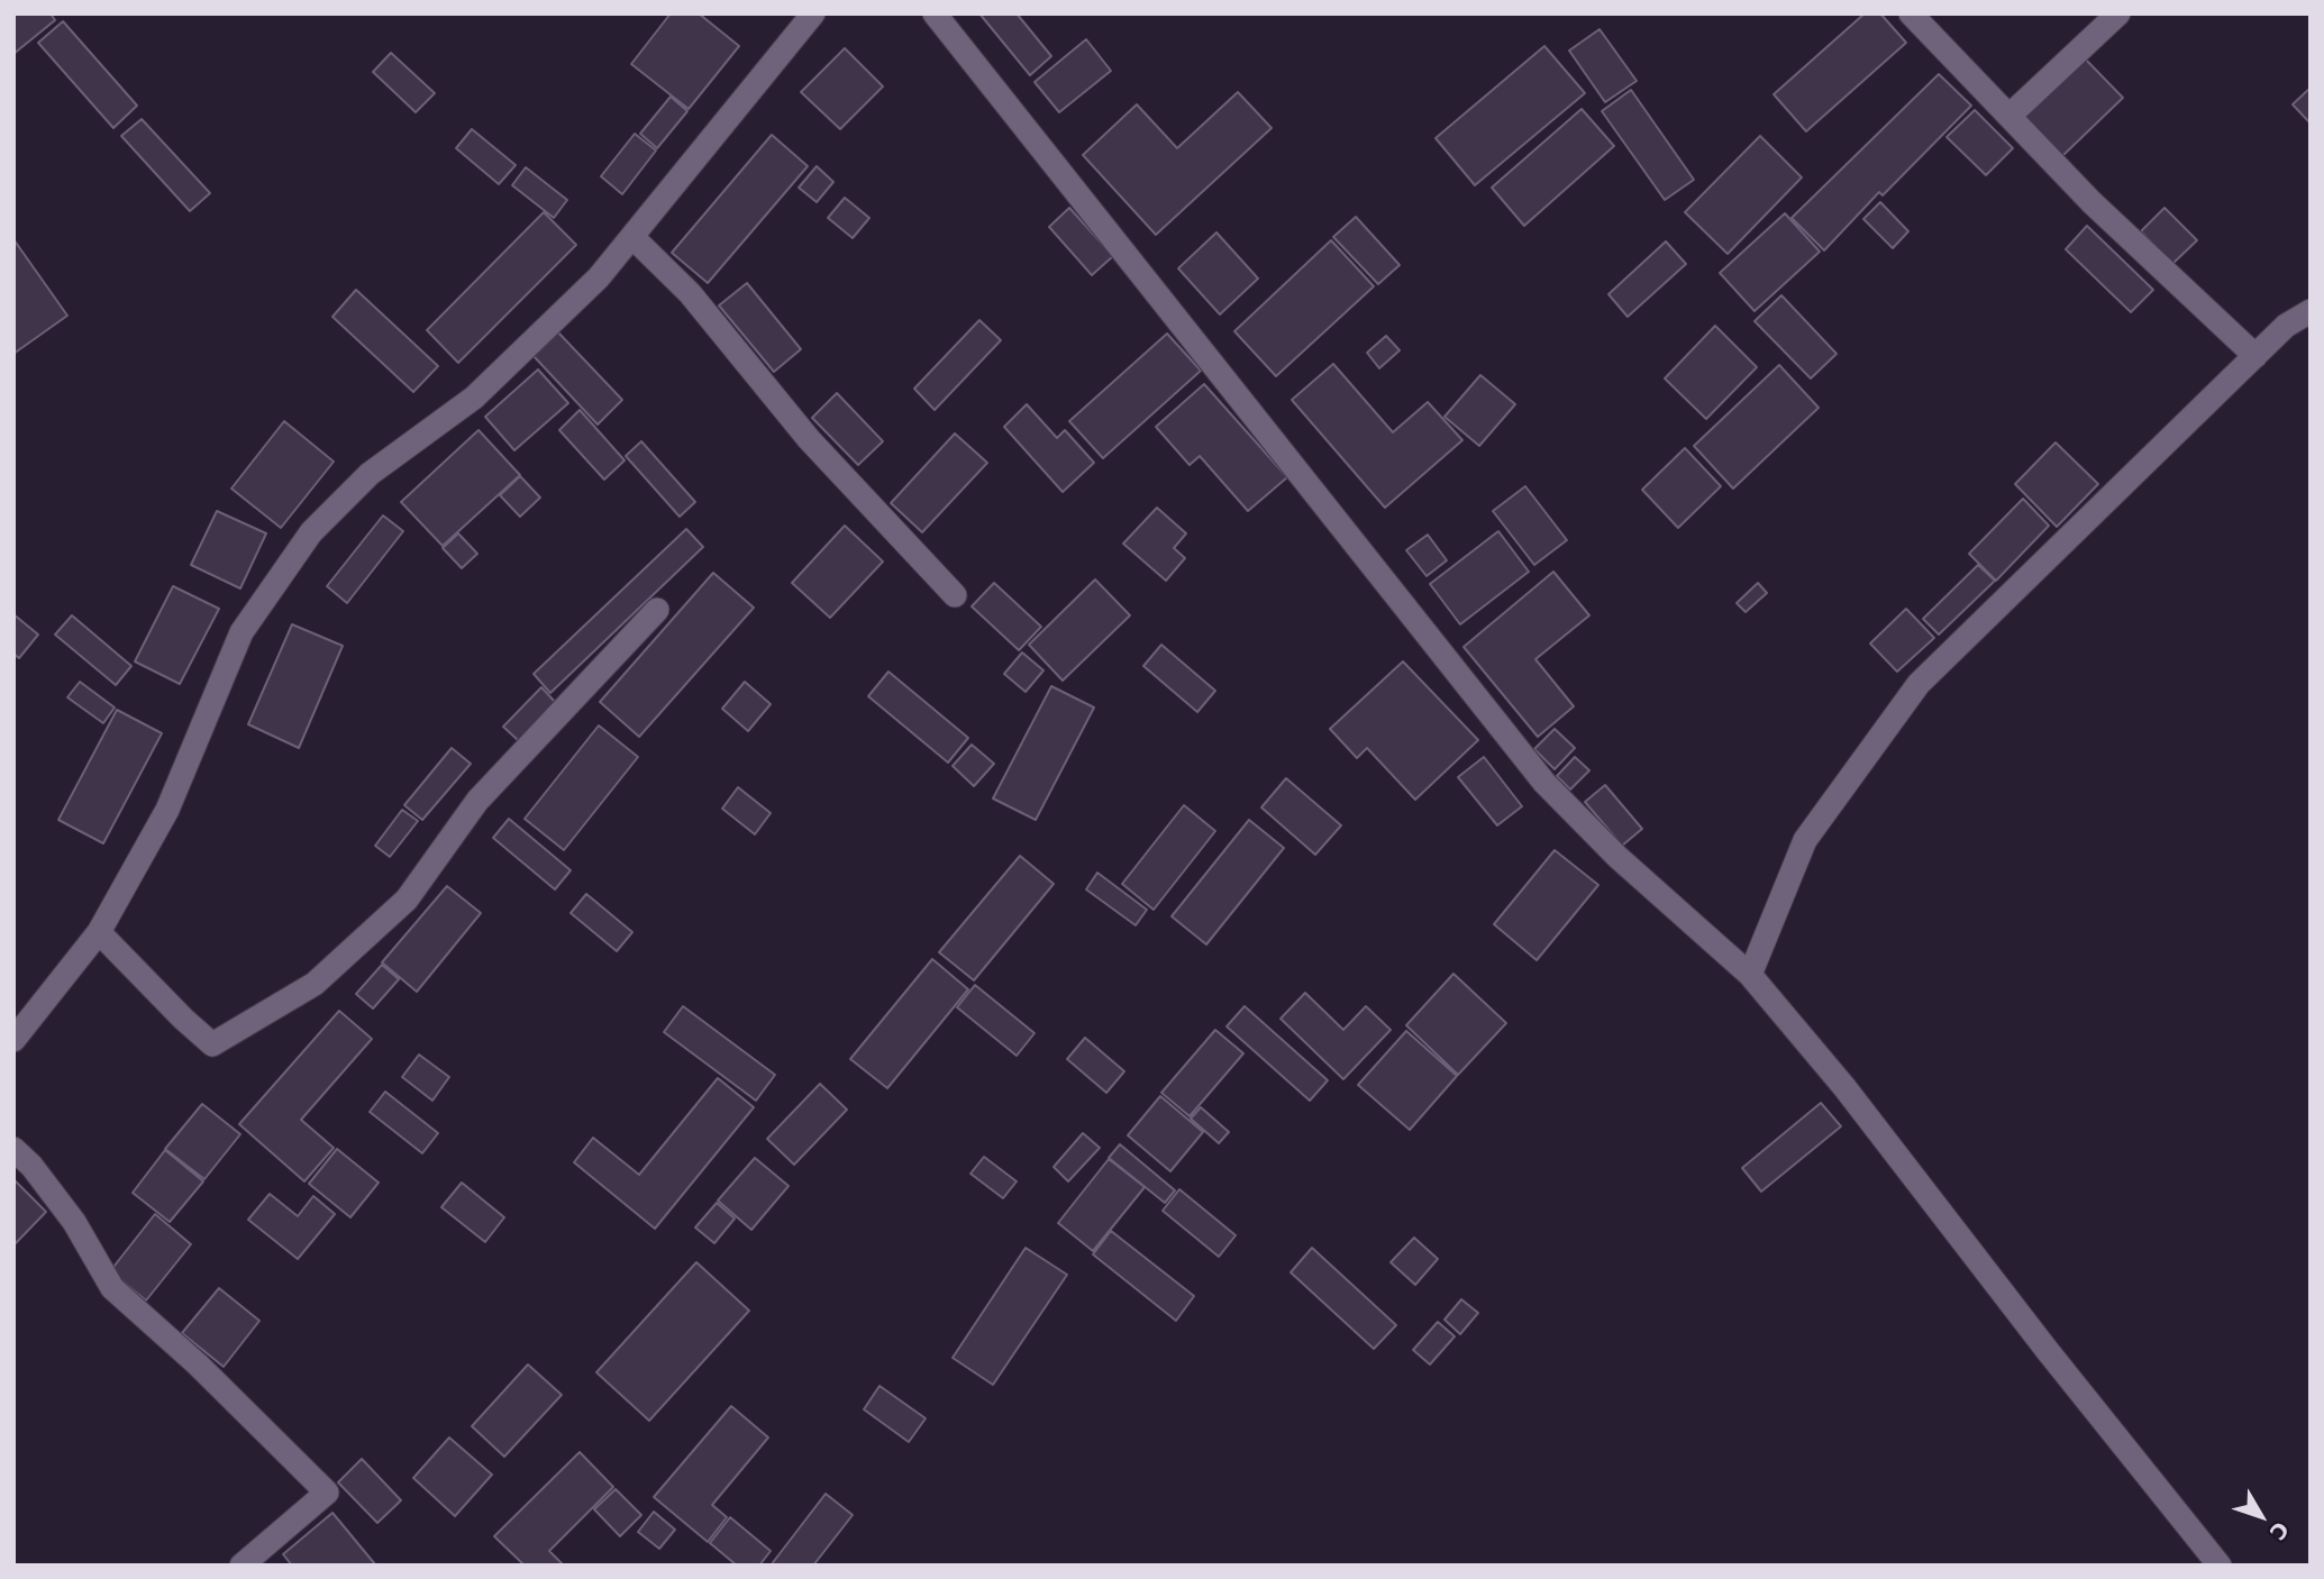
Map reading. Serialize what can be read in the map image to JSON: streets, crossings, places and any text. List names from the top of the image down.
{
  "north": "bottom right"
}
